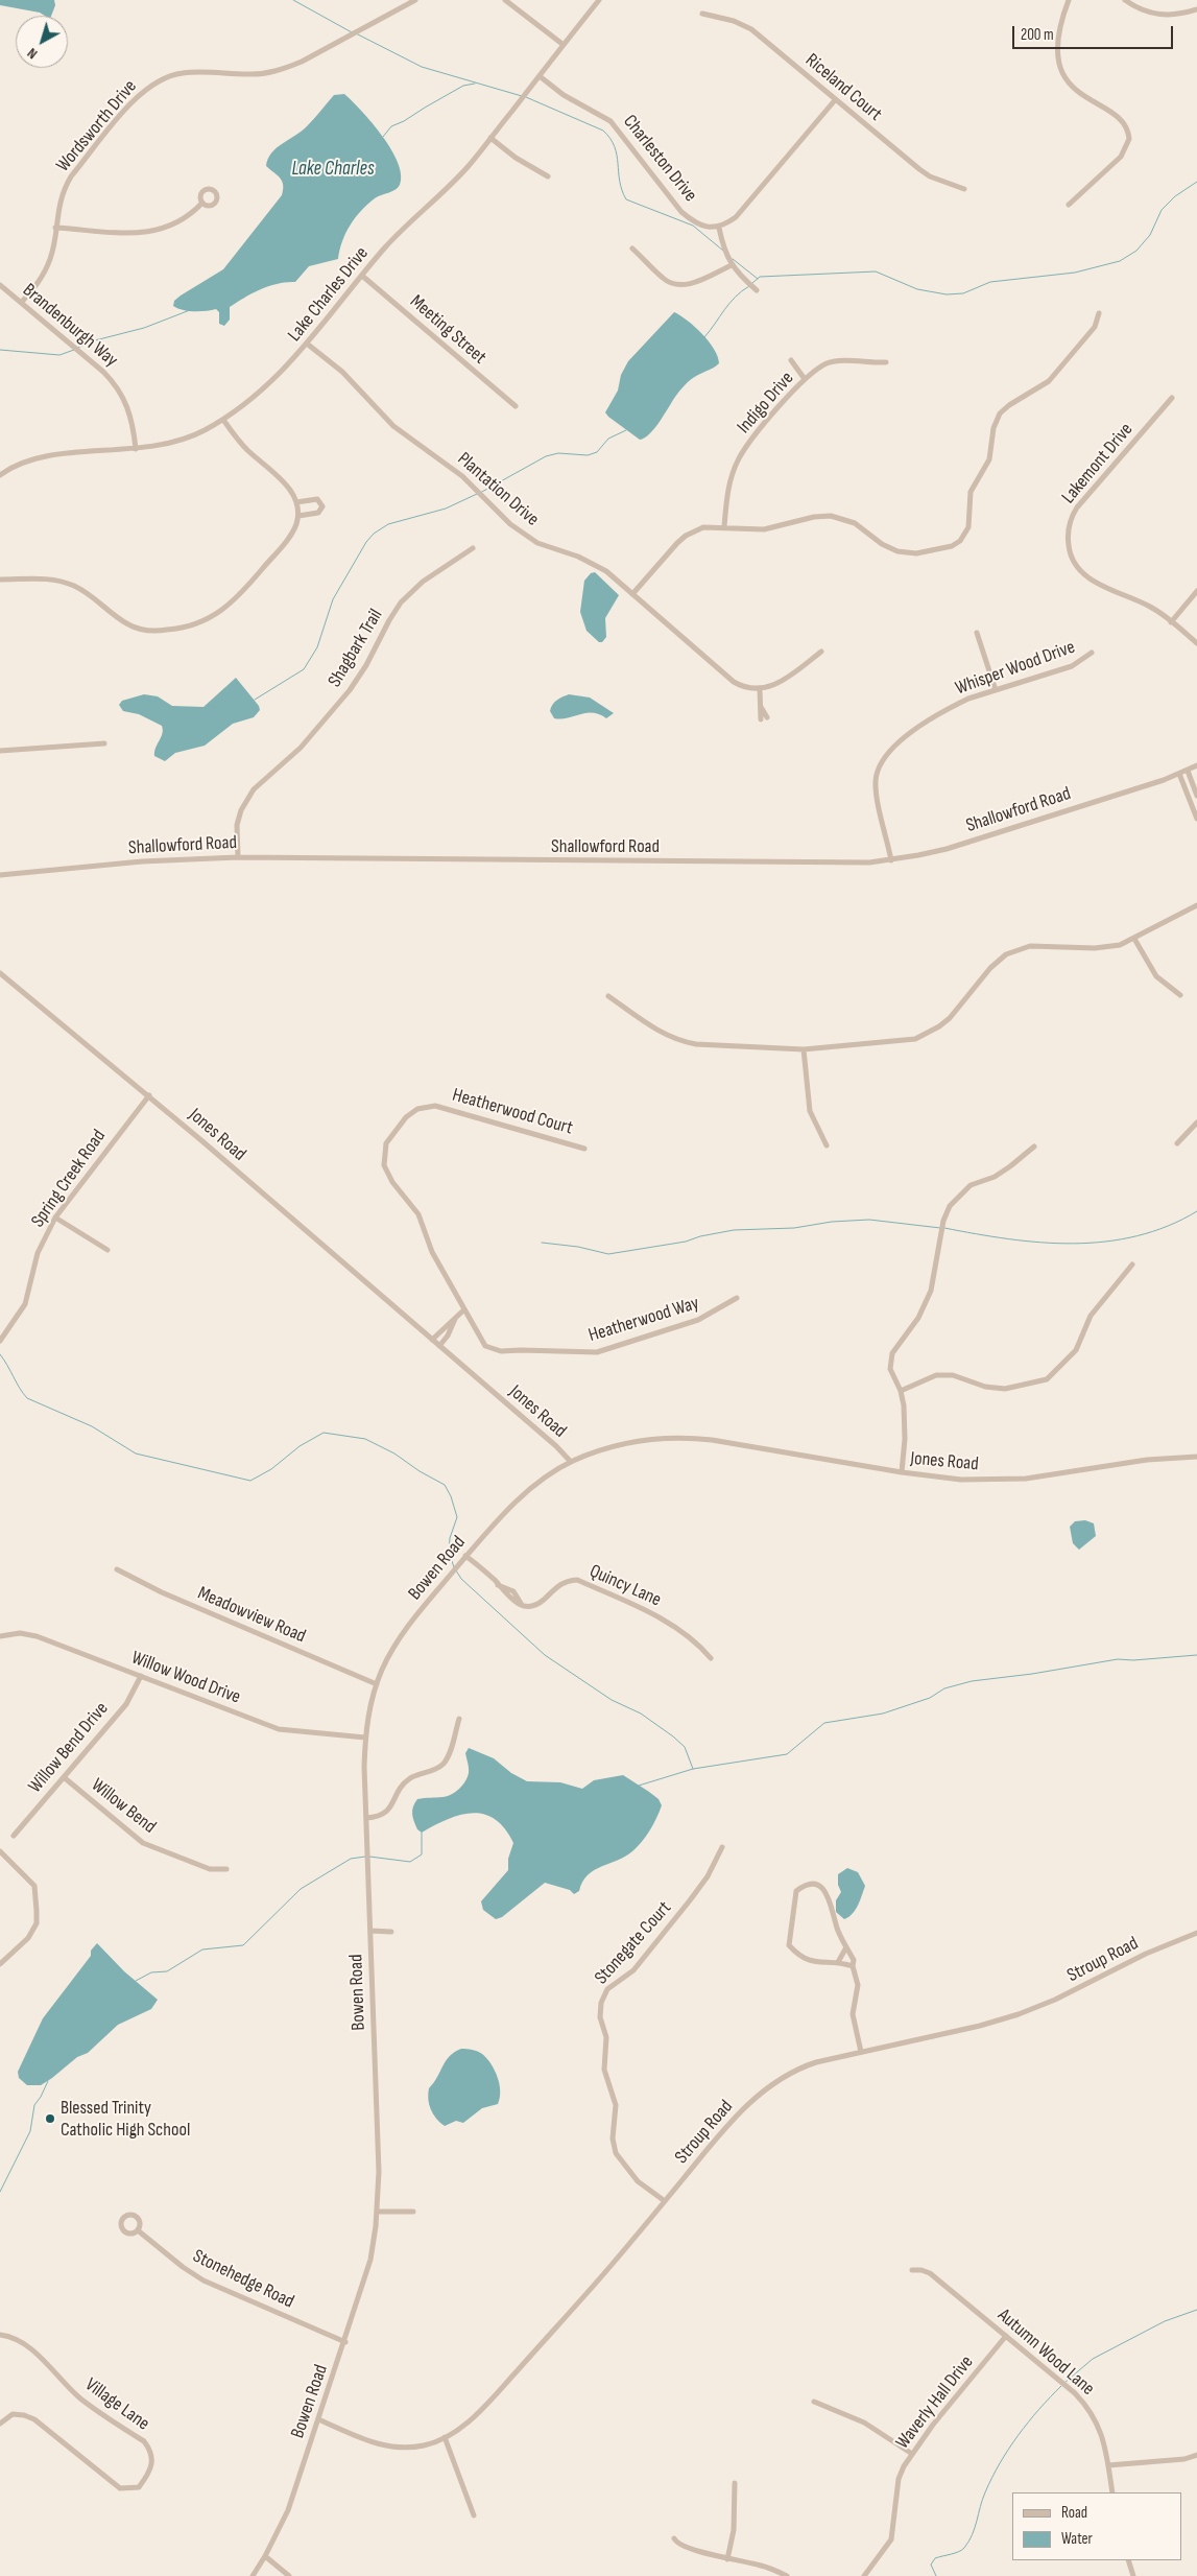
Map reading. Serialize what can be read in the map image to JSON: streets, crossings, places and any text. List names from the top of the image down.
{
  "streets": {
    "street": [
      "Riceland Court",
      "Wordsworth Drive",
      "Charleston Drive",
      "Lake Charles Drive",
      "Brandenburgh Way",
      "Meeting Street",
      "Indigo Drive",
      "Lakemont Drive",
      "Plantation Drive",
      "Shagbark Trail",
      "Whisper Wood Drive",
      "Shallowford Road",
      "Heatherwood Court",
      "Jones Road",
      "Spring Creek Road",
      "Heatherwood Way",
      "Bowen Road",
      "Quincy Lane",
      "Meadowview Road",
      "Willow Wood Drive",
      "Willow Bend Drive",
      "Willow Bend",
      "Stonegate Court",
      "Stroup Road",
      "Stonehedge Road",
      "Autumn Wood Lane",
      "Waverly Hall Drive",
      "Village Lane"
    ]
  },
  "crossings": [
    ["Wordsworth Drive", "Brandenburgh Way"],
    ["Charleston Drive", "Lake Charles Drive"],
    ["Lake Charles Drive", "Brandenburgh Way"],
    ["Lake Charles Drive", "Meeting Street"],
    ["Lake Charles Drive", "Plantation Drive"],
    ["Shagbark Trail", "Shallowford Road"],
    ["Whisper Wood Drive", "Shallowford Road"],
    ["Heatherwood Court", "Heatherwood Way"],
    ["Jones Road", "Spring Creek Road"],
    ["Jones Road", "Bowen Road"],
    ["Bowen Road", "Quincy Lane"],
    ["Bowen Road", "Meadowview Road"],
    ["Bowen Road", "Willow Wood Drive"],
    ["Bowen Road", "Stroup Road"],
    ["Bowen Road", "Stonehedge Road"],
    ["Willow Wood Drive", "Willow Bend Drive"],
    ["Willow Bend Drive", "Willow Bend"],
    ["Stonegate Court", "Stroup Road"],
    ["Autumn Wood Lane", "Waverly Hall Drive"]
  ],
  "water": ["Lake Charles"],
  "places": ["Blessed Trinity Catholic High School"],
  "legend": ["Road", "Water"],
  "scale_bar": "200 m",
  "north": "bottom left"
}
